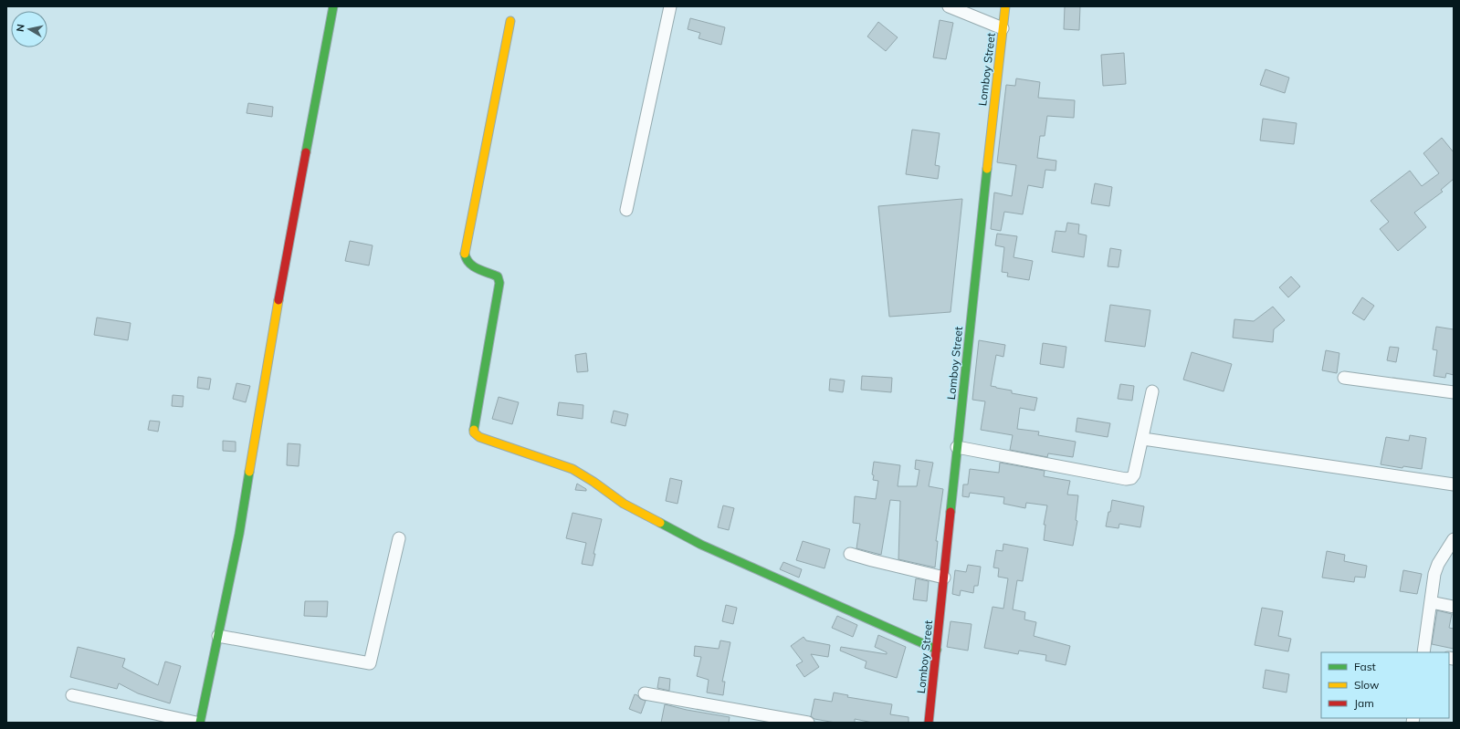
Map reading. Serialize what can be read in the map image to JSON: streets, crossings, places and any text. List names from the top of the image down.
{
  "streets": {
    "street": ["Lomboy Street"]
  },
  "legend": ["Fast", "Slow", "Jam"],
  "north": "left"
}
